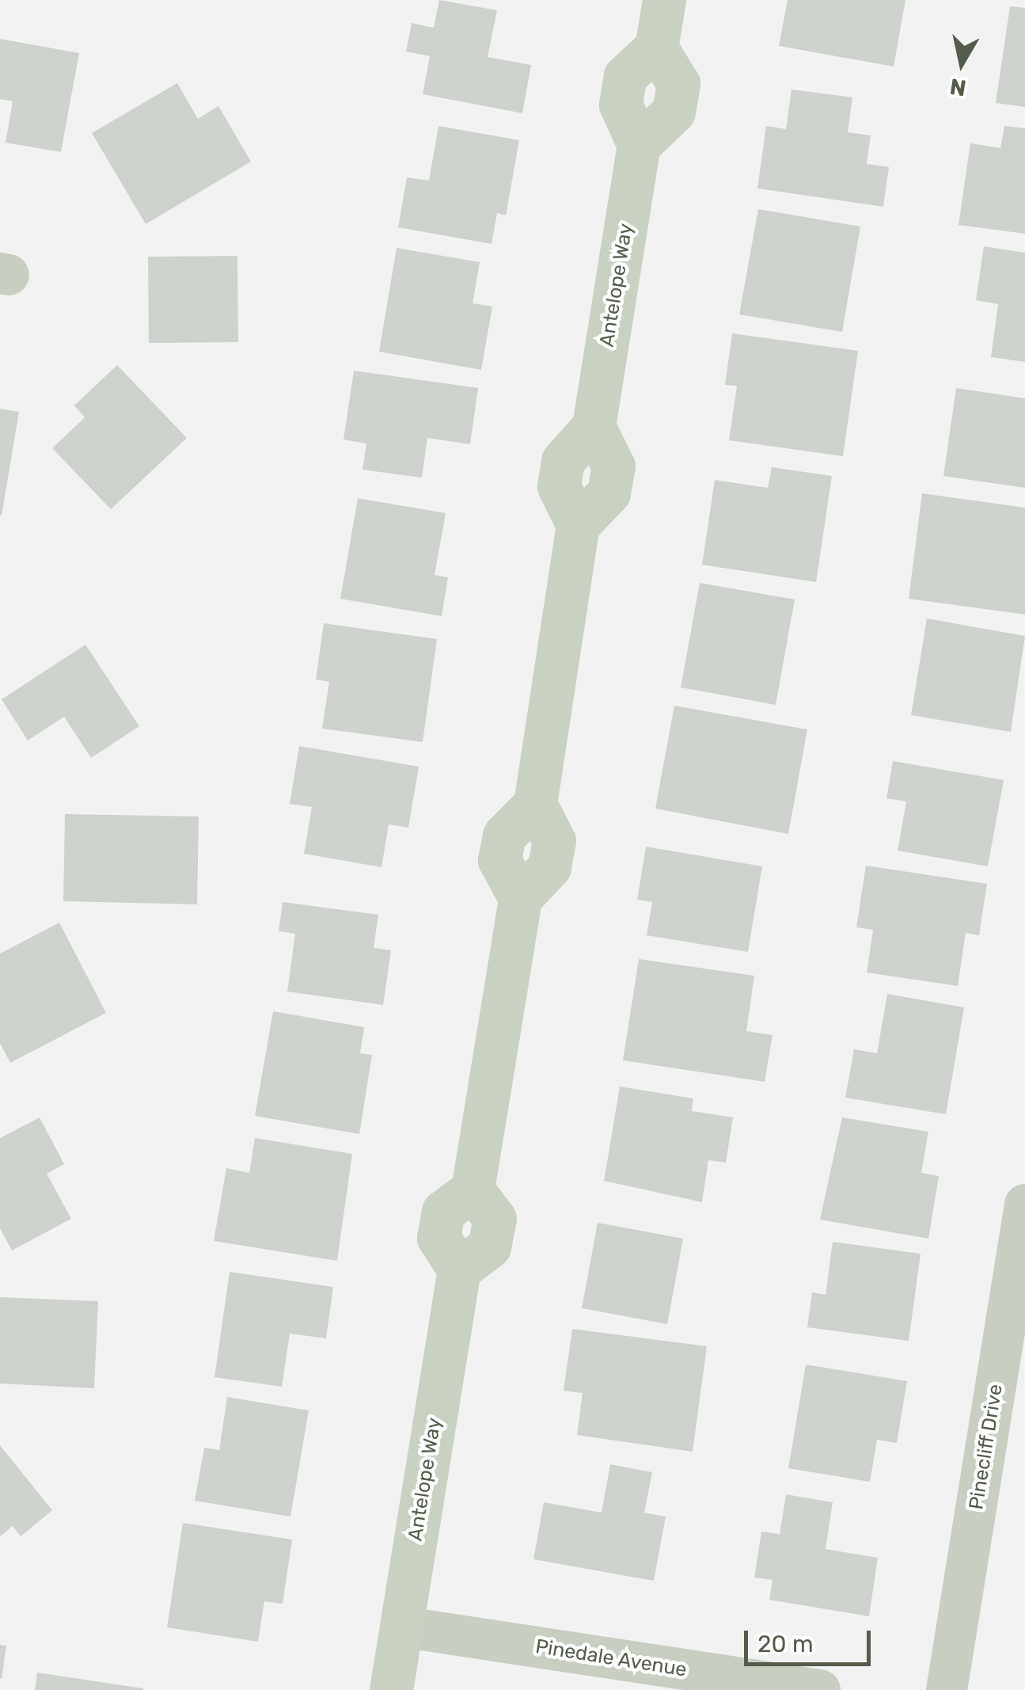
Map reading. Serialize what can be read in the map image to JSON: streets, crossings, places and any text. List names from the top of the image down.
{
  "streets": {
    "street": ["Antelope Way", "Pinecliff Drive", "Pinedale Avenue"]
  },
  "crossings": [
    ["Antelope Way", "Pinedale Avenue"]
  ],
  "scale_bar": "20 m",
  "north": "bottom"
}
